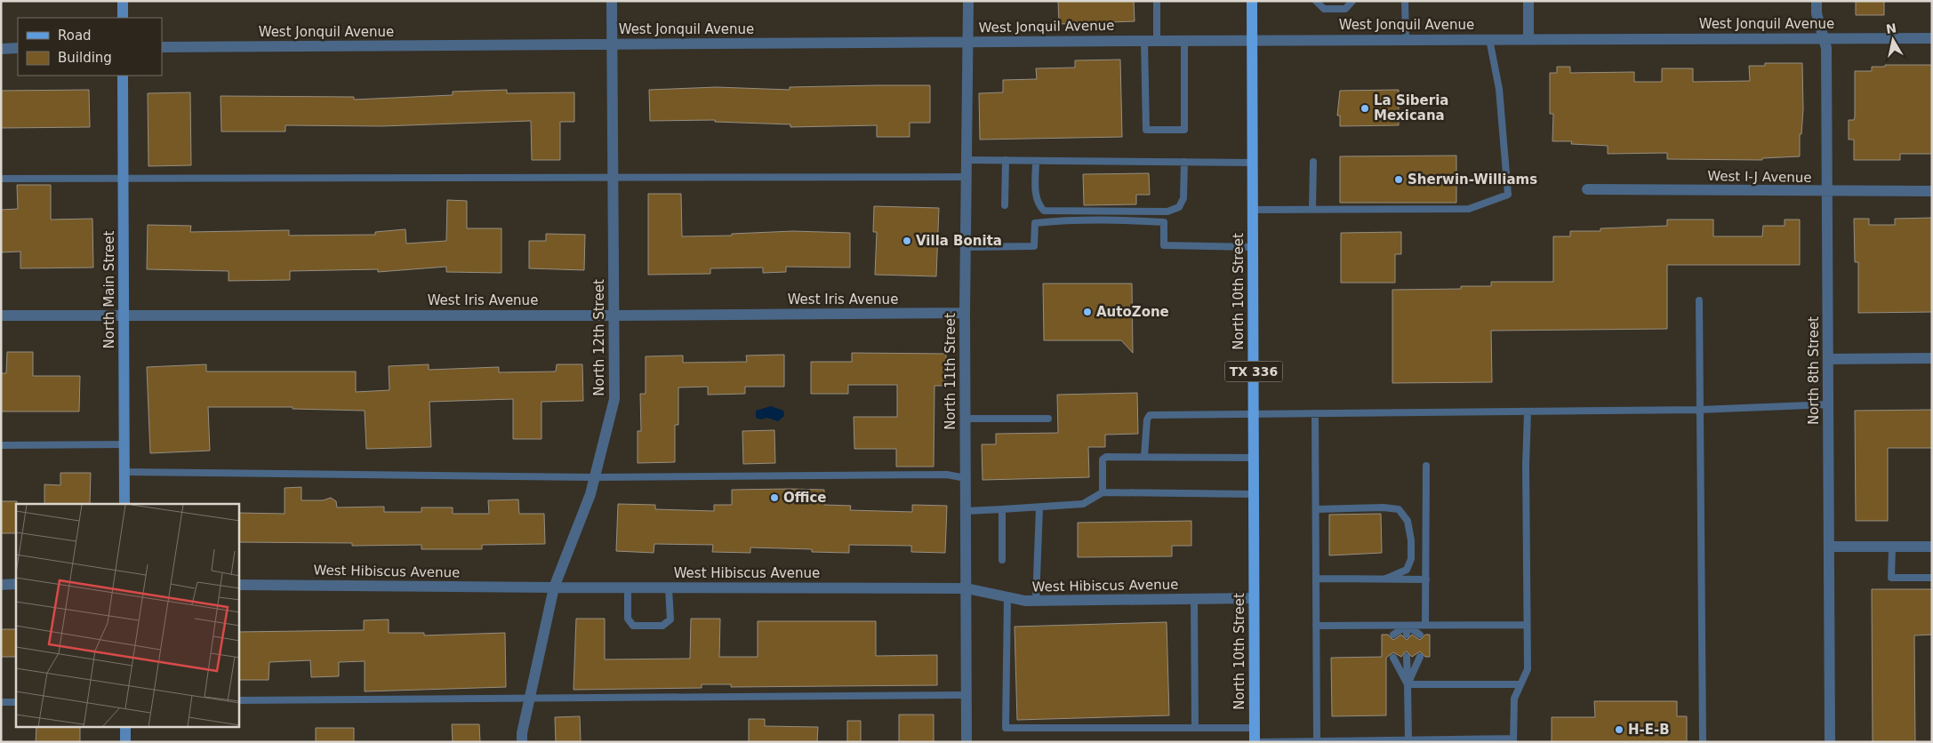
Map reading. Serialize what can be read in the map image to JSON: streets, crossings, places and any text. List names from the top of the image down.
{
  "streets": {
    "main road": ["North 10th Street", "TX 336"],
    "street": [
      "West Jonquil Avenue",
      "West I-J Avenue",
      "North Main Street",
      "West Iris Avenue",
      "North 12th Street",
      "North 8th Street",
      "North 11th Street",
      "West Hibiscus Avenue"
    ]
  },
  "crossings": [
    ["West Jonquil Avenue", "North 10th Street"],
    ["West Jonquil Avenue", "North 12th Street"],
    ["West Jonquil Avenue", "North 8th Street"],
    ["West Jonquil Avenue", "North 11th Street"],
    ["West I-J Avenue", "North 8th Street"],
    ["North Main Street", "West Iris Avenue"],
    ["North 10th Street", "West Hibiscus Avenue"],
    ["West Iris Avenue", "North 12th Street"],
    ["West Iris Avenue", "North 11th Street"],
    ["North 12th Street", "West Hibiscus Avenue"],
    ["North 11th Street", "West Hibiscus Avenue"]
  ],
  "places": [
    "La Siberia Mexicana",
    "Sherwin-Williams",
    "Villa Bonita",
    "AutoZone",
    "Office",
    "H-E-B"
  ],
  "legend": ["Road", "Building"],
  "north": "top"
}
